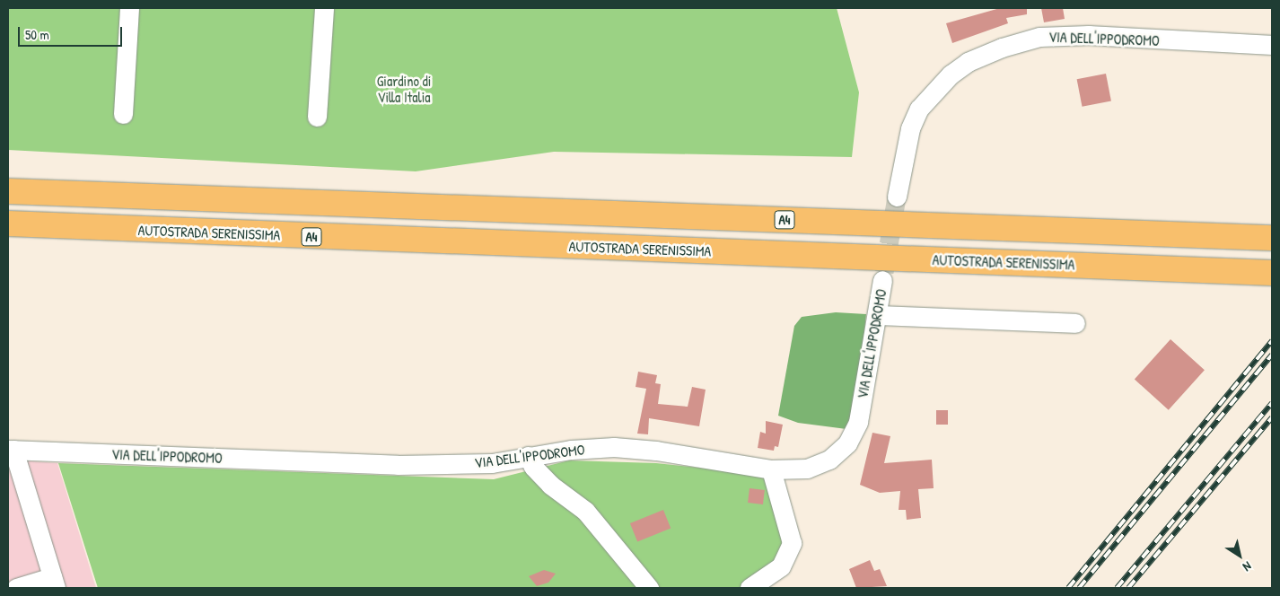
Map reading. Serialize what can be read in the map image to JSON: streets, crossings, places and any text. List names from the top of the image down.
{
  "streets": {
    "highway": ["A4", "AUTOSTRADA SERENISSIMA"],
    "street": ["VIA DELL'IPPODROMO"]
  },
  "parks": ["Giardino di Villa Italia"],
  "scale_bar": "50 m",
  "north": "bottom right"
}
